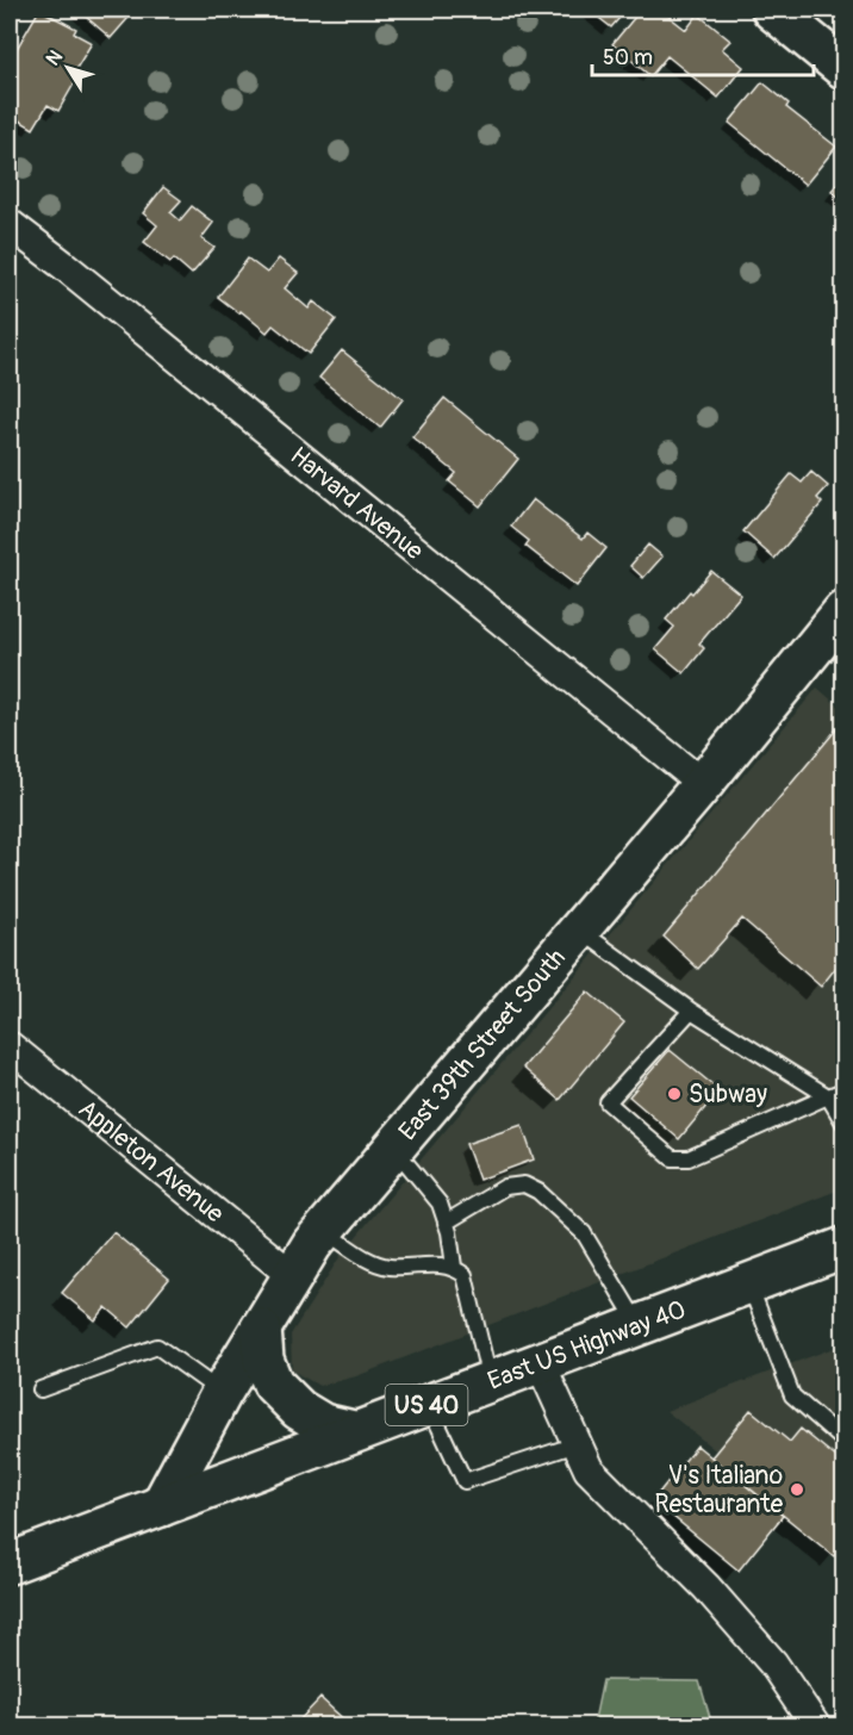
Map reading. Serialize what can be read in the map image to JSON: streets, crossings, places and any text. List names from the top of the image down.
{
  "streets": {
    "main road": ["East 39th Street South", "East US Highway 40", "US 40"],
    "street": ["Harvard Avenue", "Appleton Avenue"]
  },
  "crossings": [
    ["Harvard Avenue", "East 39th Street South"],
    ["East 39th Street South", "Appleton Avenue"],
    ["East 39th Street South", "East US Highway 40"]
  ],
  "places": ["Subway", "V's Italiano Restaurante"],
  "scale_bar": "50 m",
  "north": "top left"
}
